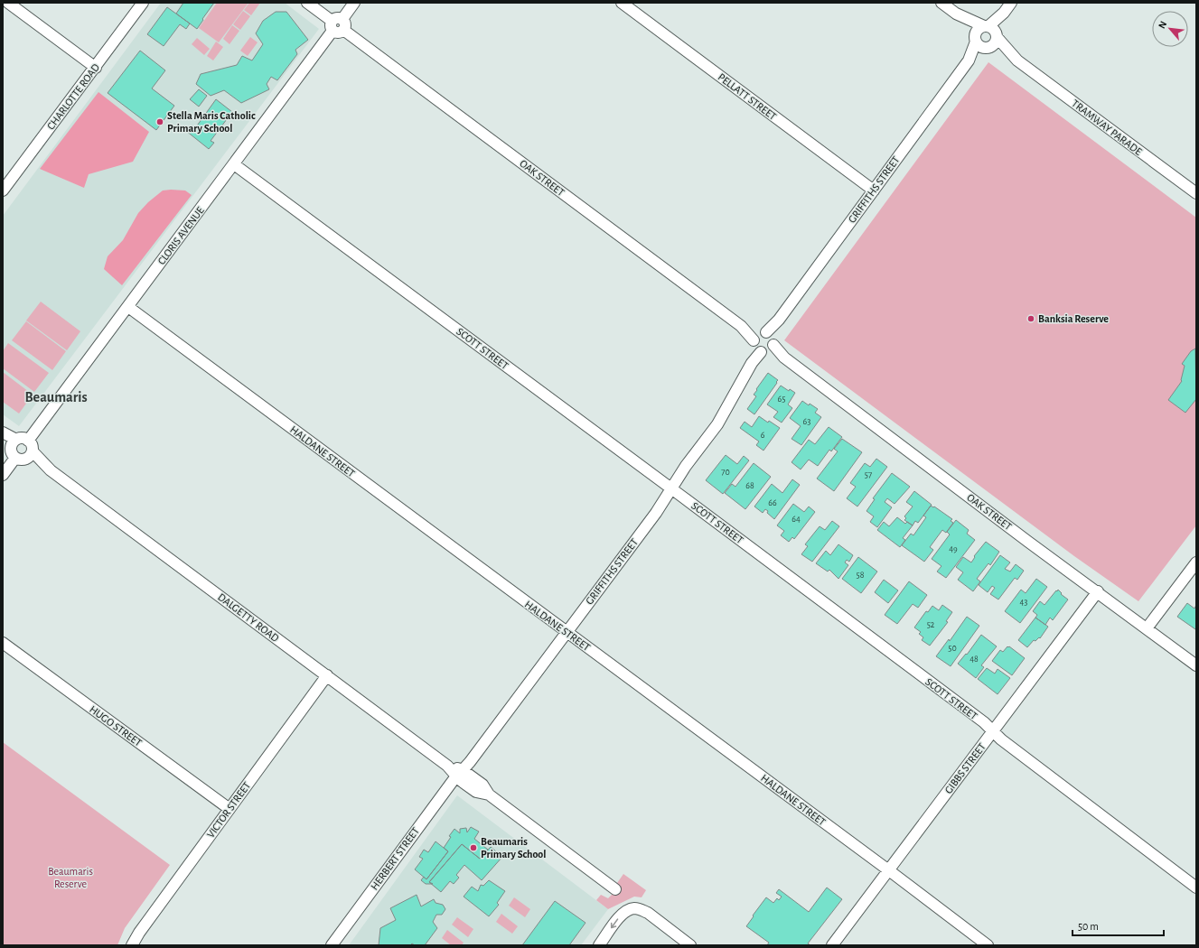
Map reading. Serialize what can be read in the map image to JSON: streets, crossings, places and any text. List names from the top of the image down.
{
  "streets": {
    "street": [
      "CHARLOTTE ROAD",
      "PELLATT STREET",
      "TRAMWAY PARADE",
      "OAK STREET",
      "GRIFFITHS STREET",
      "CLORIS AVENUE",
      "SCOTT STREET",
      "HALDANE STREET",
      "DALGETTY ROAD",
      "HUGO STREET",
      "GIBBS STREET",
      "VICTOR STREET",
      "HERBERT STREET"
    ]
  },
  "crossings": [
    ["PELLATT STREET", "GRIFFITHS STREET"],
    ["TRAMWAY PARADE", "GRIFFITHS STREET"],
    ["OAK STREET", "GRIFFITHS STREET"],
    ["OAK STREET", "CLORIS AVENUE"],
    ["OAK STREET", "GIBBS STREET"],
    ["GRIFFITHS STREET", "SCOTT STREET"],
    ["GRIFFITHS STREET", "HALDANE STREET"],
    ["GRIFFITHS STREET", "DALGETTY ROAD"],
    ["GRIFFITHS STREET", "HERBERT STREET"],
    ["CLORIS AVENUE", "SCOTT STREET"],
    ["CLORIS AVENUE", "HALDANE STREET"],
    ["CLORIS AVENUE", "DALGETTY ROAD"],
    ["SCOTT STREET", "GIBBS STREET"],
    ["HALDANE STREET", "GIBBS STREET"],
    ["DALGETTY ROAD", "VICTOR STREET"],
    ["DALGETTY ROAD", "HERBERT STREET"],
    ["HUGO STREET", "VICTOR STREET"]
  ],
  "districts": ["Beaumaris"],
  "parks": ["Beaumaris Reserve"],
  "places": ["Stella Maris Catholic Primary School", "Banksia Reserve", "Beaumaris Primary School"],
  "house_numbers": [
    "65",
    "63",
    "6",
    "70",
    "57",
    "68",
    "66",
    "64",
    "49",
    "58",
    "43",
    "52",
    "50",
    "48"
  ],
  "scale_bar": "50 m",
  "north": "top left"
}
